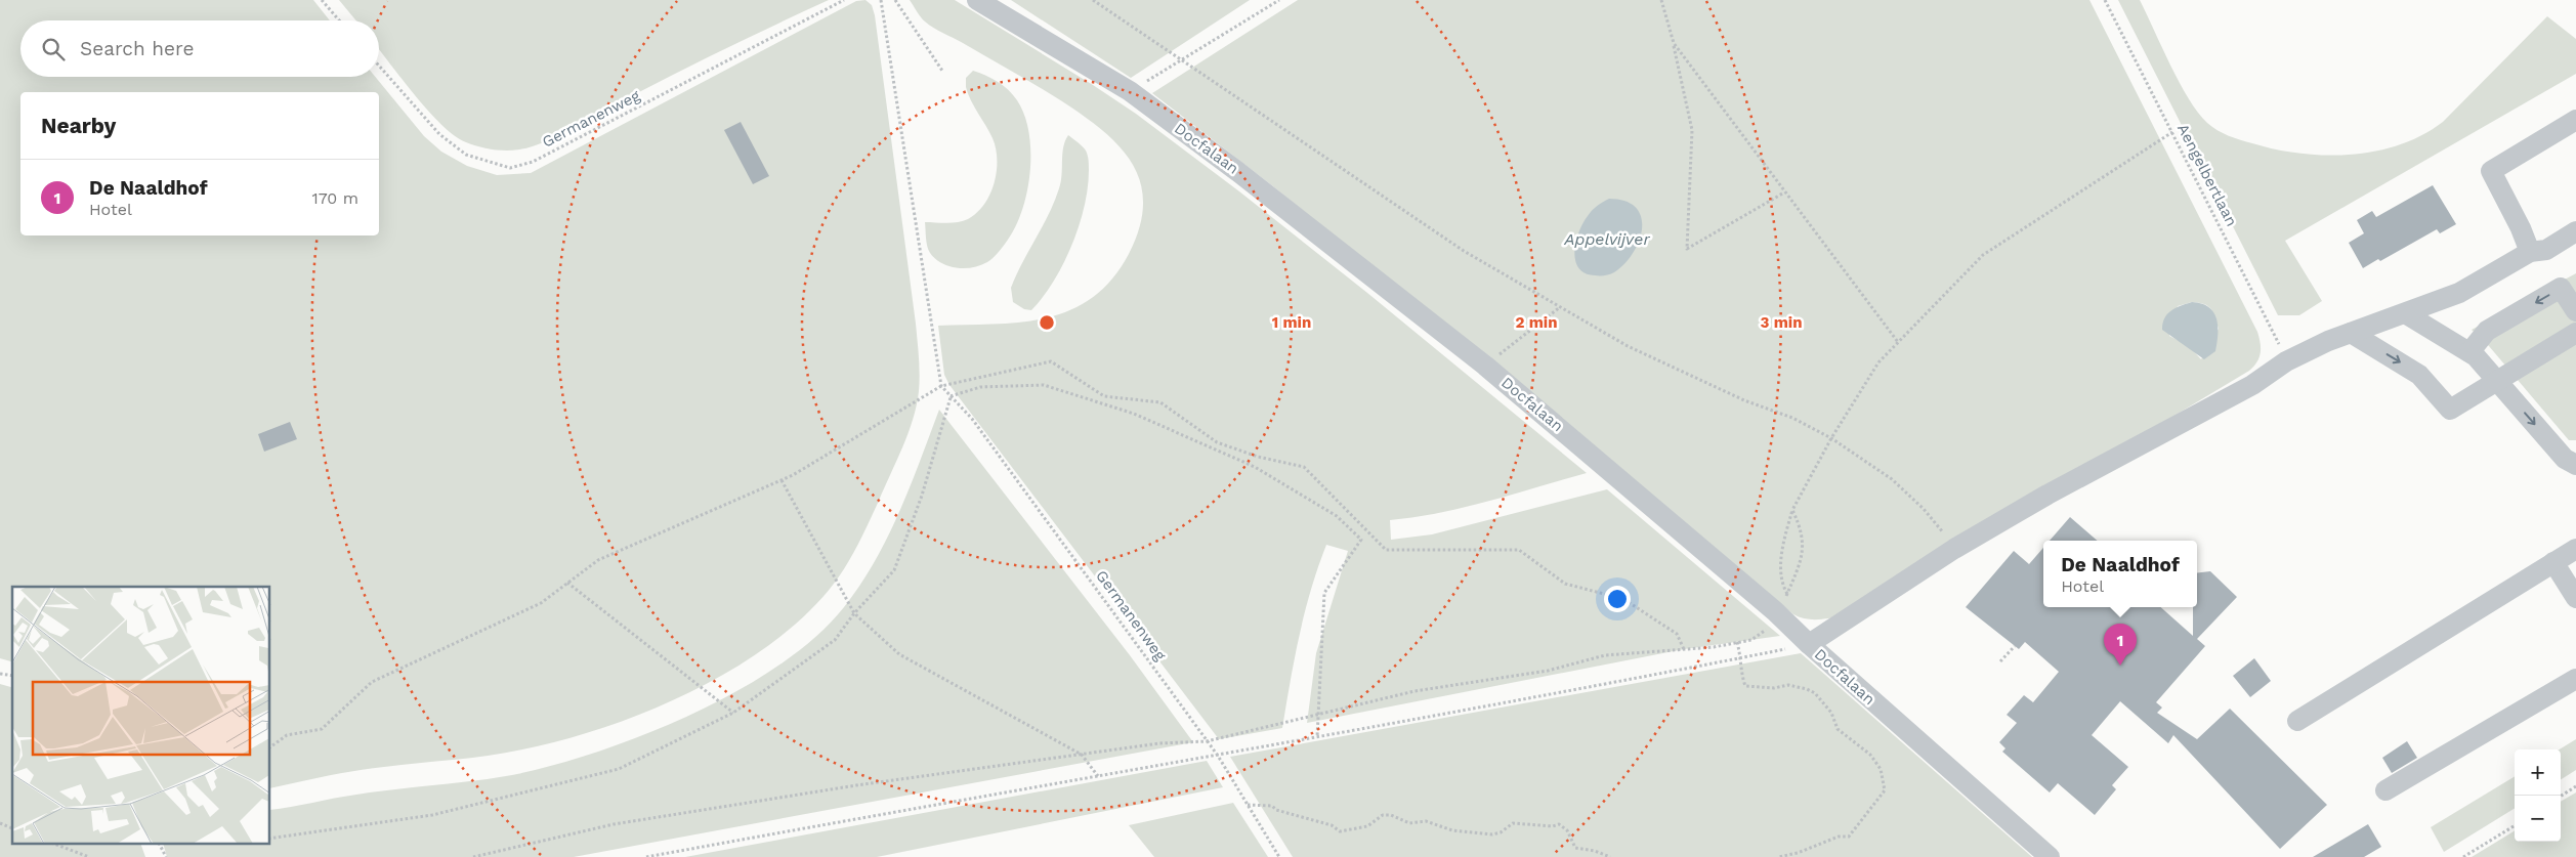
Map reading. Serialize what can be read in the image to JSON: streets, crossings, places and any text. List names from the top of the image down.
{
  "streets": {
    "street": ["Docfalaan"],
    "path": ["Germanenweg", "Aengelbertlaan"]
  },
  "water": ["Appelvijver"],
  "page": {
    "search": "Search here",
    "heading": "Nearby",
    "list": [
      {
        "mark": "1",
        "name": "De Naaldhof",
        "note": "Hotel",
        "value": "170 m"
      }
    ],
    "popup": ["De Naaldhof", "Hotel"],
    "pins": "1",
    "map_buttons": ["+", "−"]
  },
  "rings": ["1 min", "2 min", "3 min"]
}
